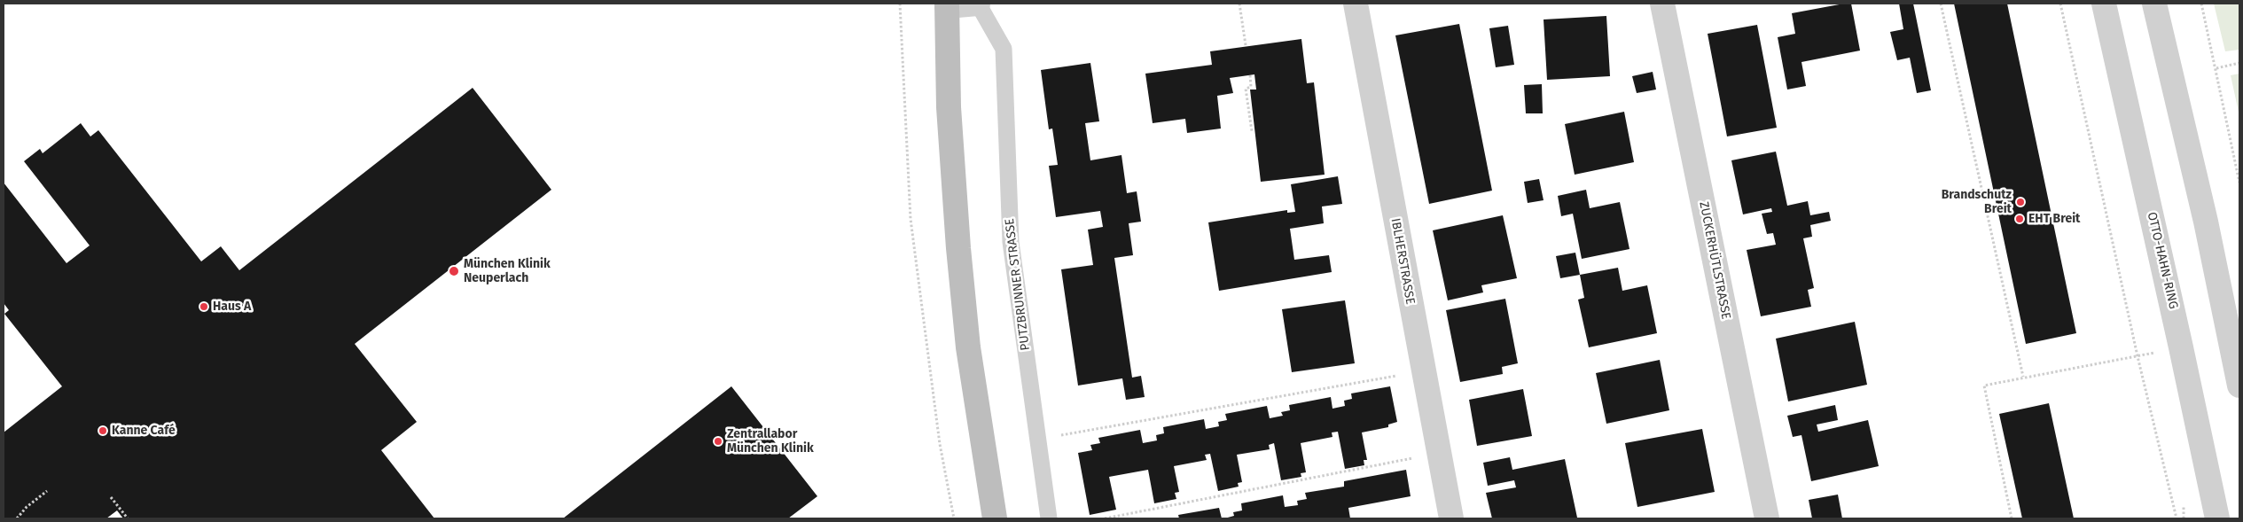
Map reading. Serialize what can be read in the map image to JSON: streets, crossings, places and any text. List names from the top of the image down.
{
  "streets": {
    "street": ["ZUCKERHÜTLSTRASSE", "OTTO-HAHN-RING", "IBLHERSTRASSE"],
    "lane": ["PUTZBRUNNER STRASSE"]
  },
  "places": [
    "Brandschutz Breit",
    "EHT Breit",
    "München Klinik Neuperlach",
    "Haus A",
    "Kanne Café",
    "Zentrallabor München Klinik"
  ]
}
